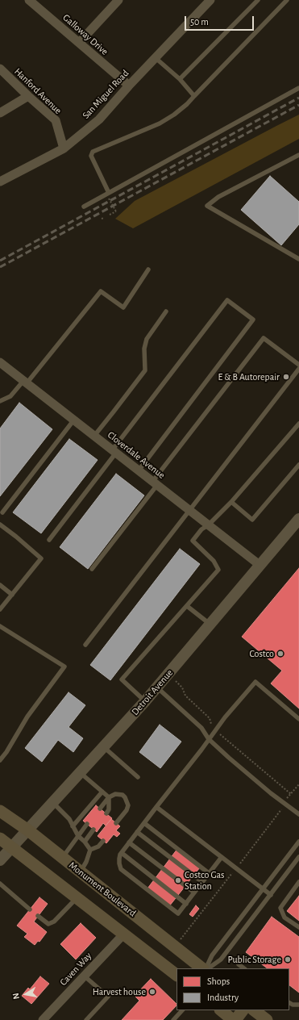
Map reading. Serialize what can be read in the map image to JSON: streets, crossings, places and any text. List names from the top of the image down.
{
  "streets": {
    "main road": ["Monument Boulevard"],
    "street": [
      "Galloway Drive",
      "Hanford Avenue",
      "San Miguel Road",
      "Cloverdale Avenue",
      "Detroit Avenue",
      "Caven Way"
    ]
  },
  "crossings": [
    ["Galloway Drive", "San Miguel Road"],
    ["Hanford Avenue", "San Miguel Road"],
    ["Cloverdale Avenue", "Detroit Avenue"],
    ["Detroit Avenue", "Monument Boulevard"]
  ],
  "places": [
    "E & B Autorepair",
    "Costco",
    "Costco Gas Station",
    "Public Storage",
    "Harvest house"
  ],
  "legend": ["Shops", "Industry"],
  "scale_bar": "50 m",
  "north": "left"
}
